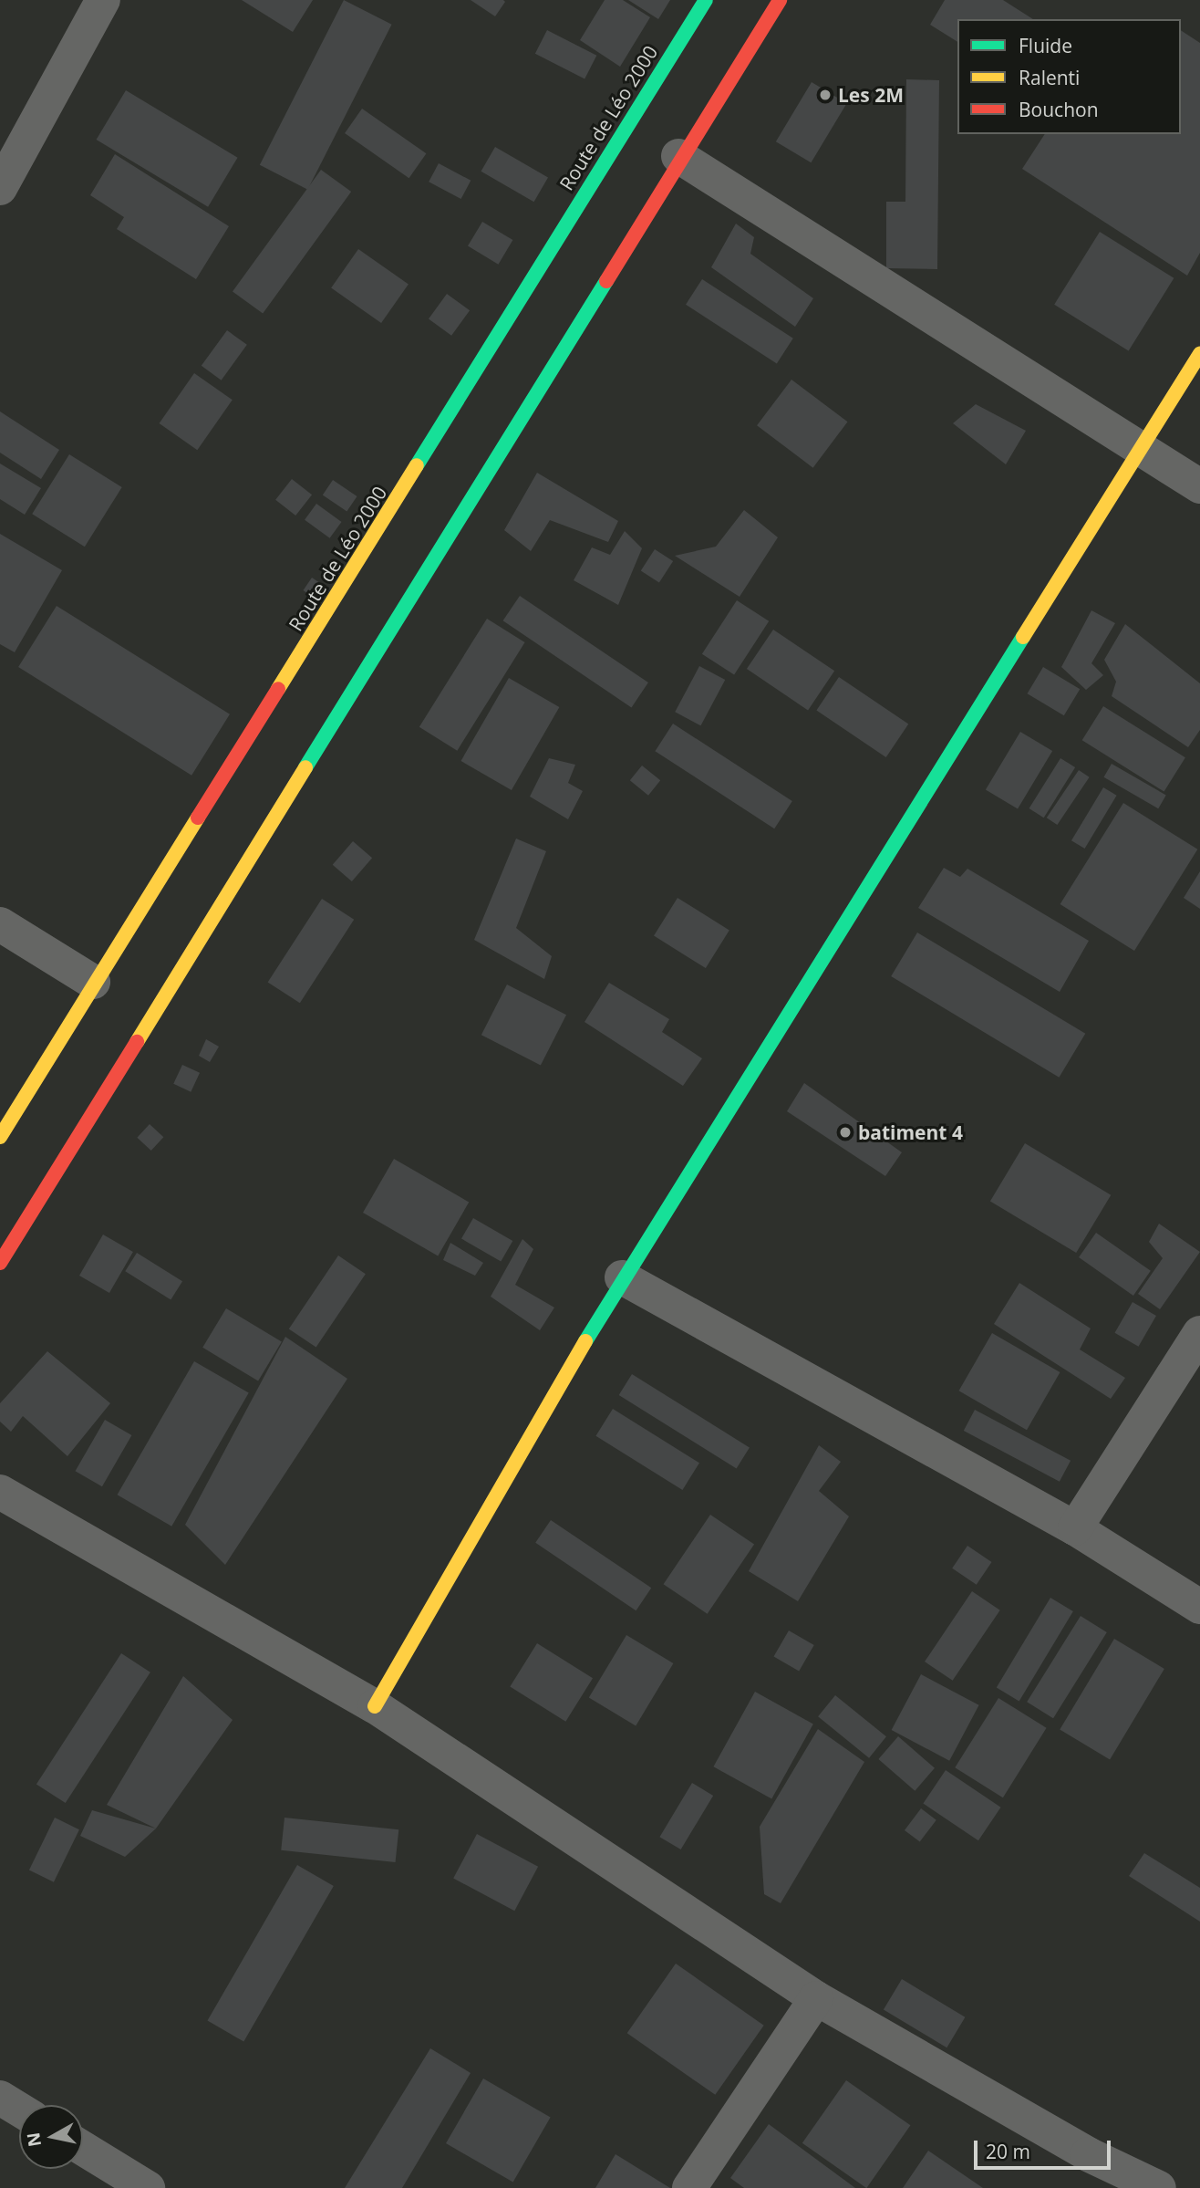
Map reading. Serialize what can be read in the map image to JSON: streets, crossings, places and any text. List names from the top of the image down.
{
  "streets": {
    "street": ["Route de Léo 2000"]
  },
  "places": ["Les 2M", "batiment 4"],
  "legend": ["Fluide", "Ralenti", "Bouchon"],
  "scale_bar": "20 m",
  "north": "left"
}
